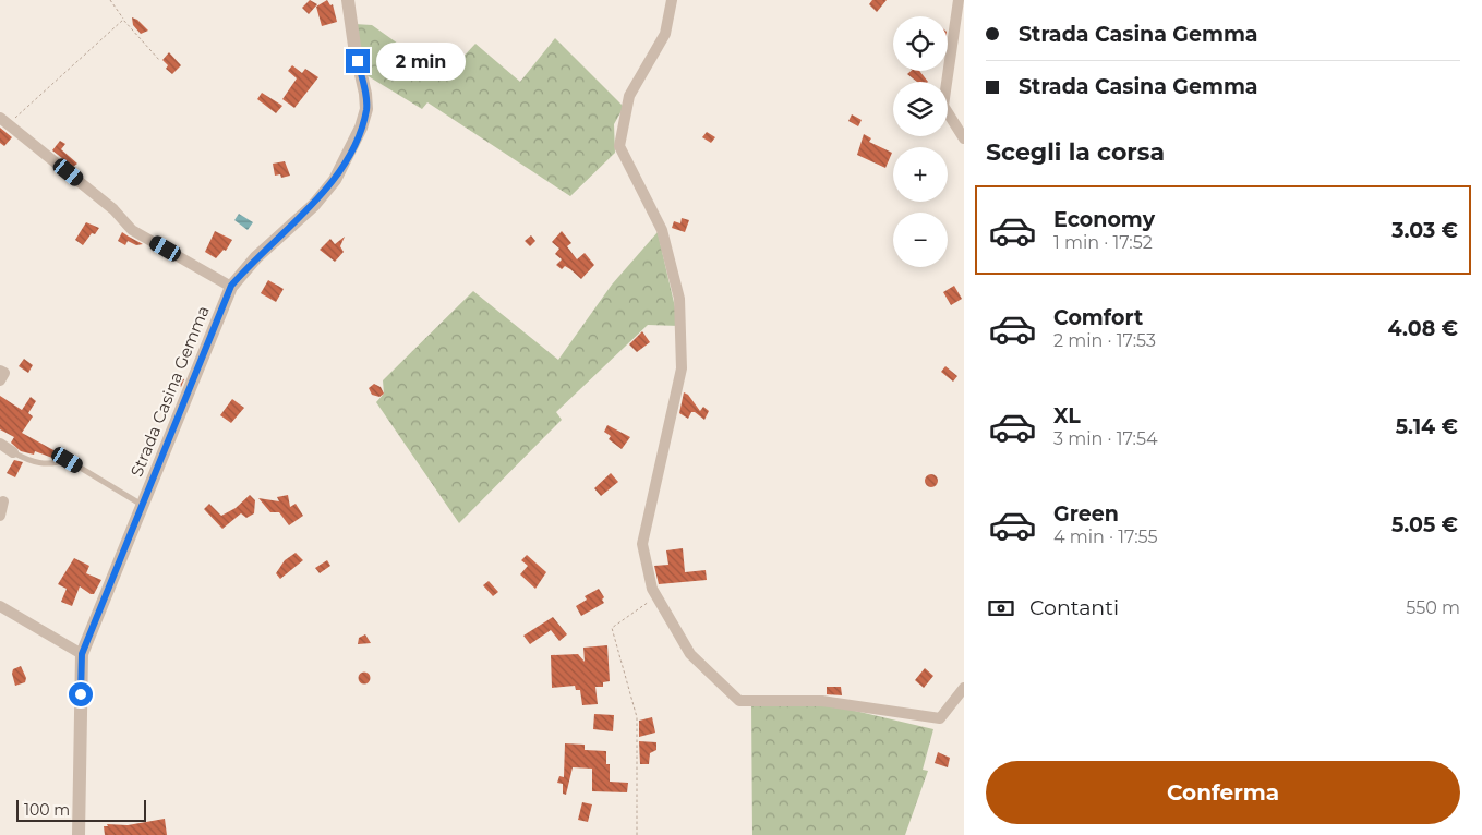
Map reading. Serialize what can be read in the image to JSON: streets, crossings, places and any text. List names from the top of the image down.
{
  "streets": {
    "street": ["Strada Casina Gemma"]
  },
  "scale_bar": "100 m",
  "page": {
    "banner": ["Strada Casina Gemma", "Strada Casina Gemma"],
    "map_buttons": ["+", "−"],
    "bubble": "2 min",
    "heading": "Scegli la corsa",
    "list": [
      {
        "name": "Economy",
        "note": "1 min · 17:52",
        "value": "3.03 €"
      },
      {
        "name": "Comfort",
        "note": "2 min · 17:53",
        "value": "4.08 €"
      },
      {
        "name": "XL",
        "note": "3 min · 17:54",
        "value": "5.14 €"
      },
      {
        "name": "Green",
        "note": "4 min · 17:55",
        "value": "5.05 €"
      }
    ],
    "pay": ["Contanti", "550 m"],
    "buttons": "Conferma",
    "scale": "100 m"
  }
}
